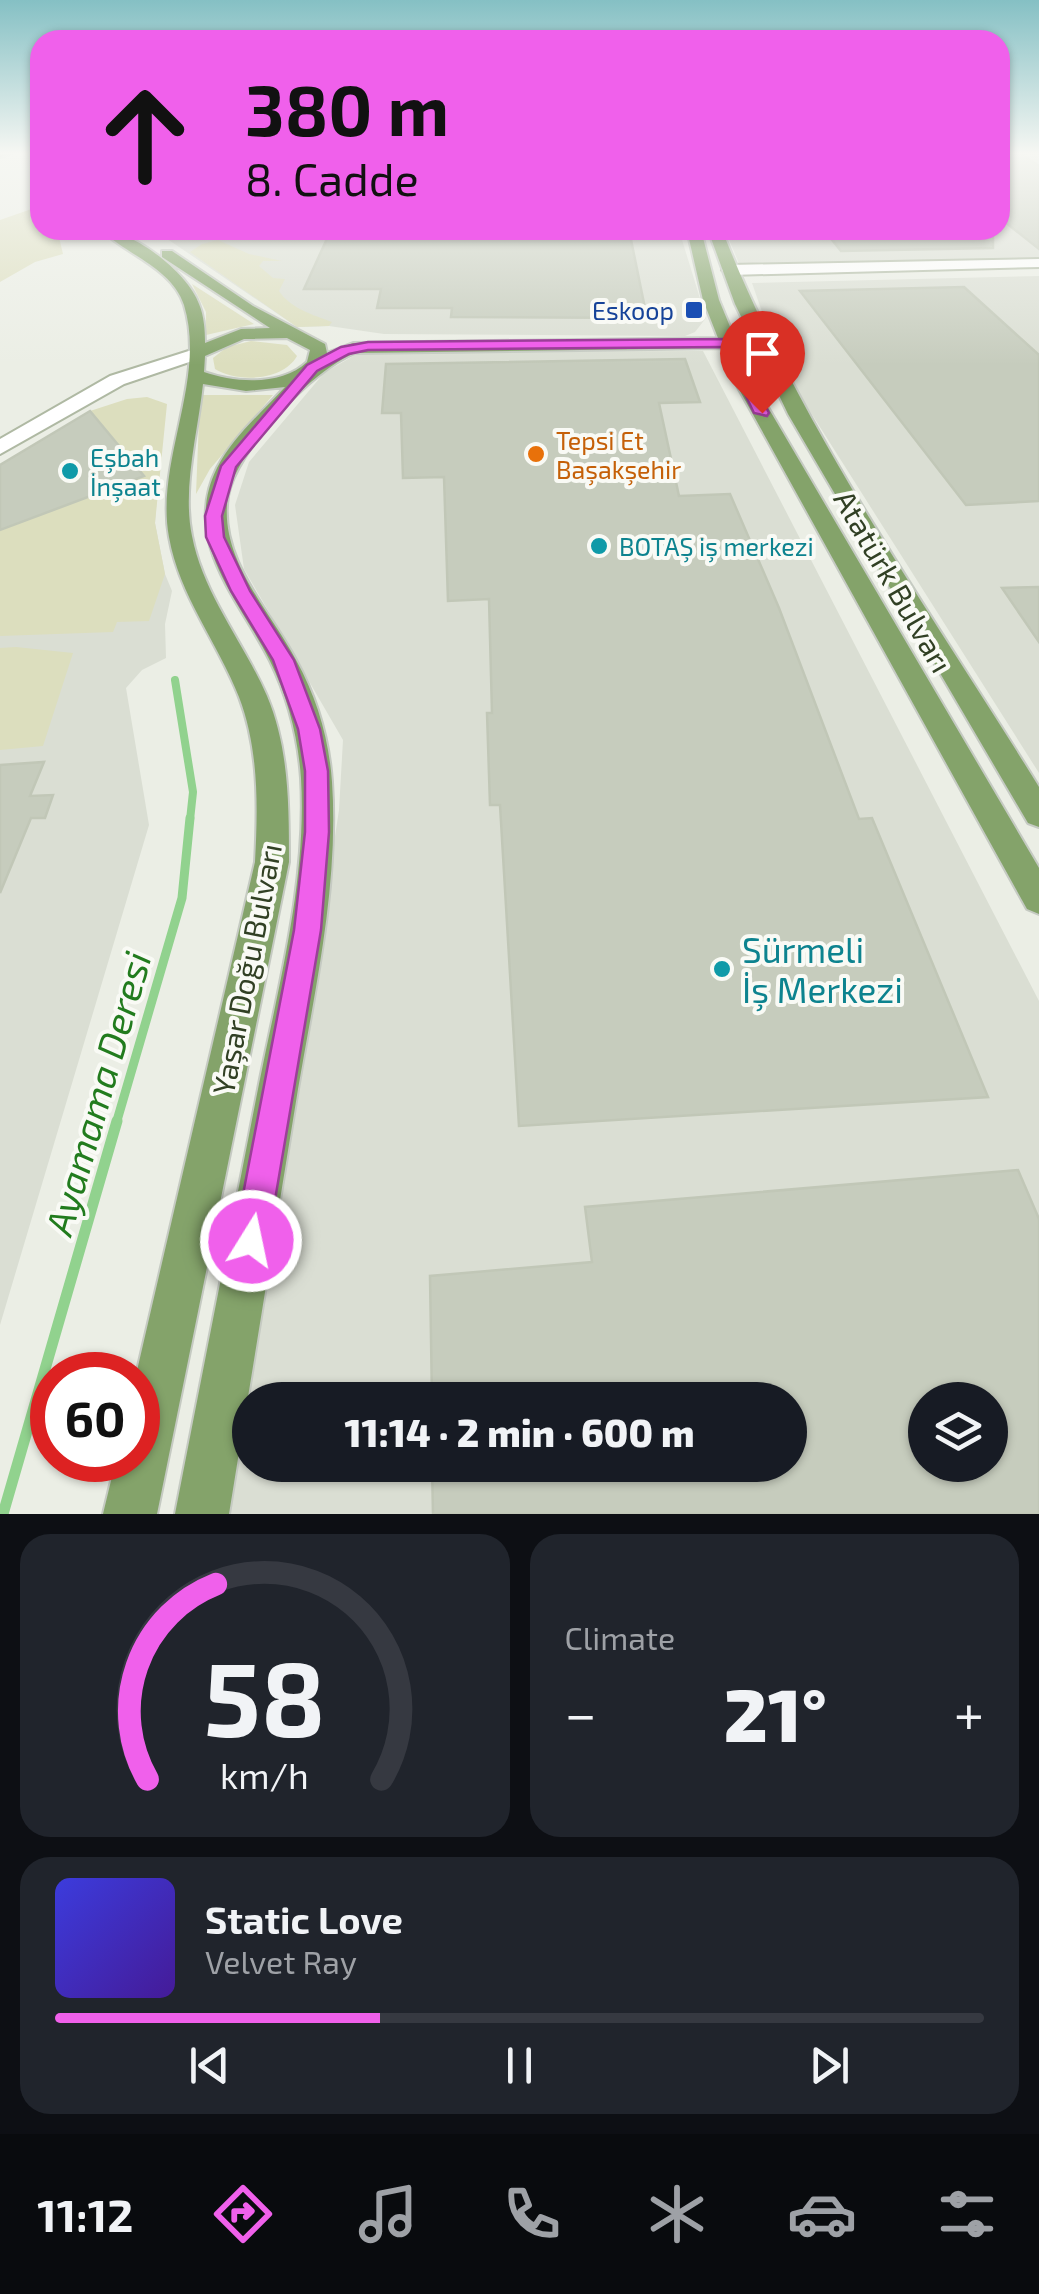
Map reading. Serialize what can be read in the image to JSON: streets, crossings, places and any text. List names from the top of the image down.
{
  "streets": {
    "main road": ["Atatürk Bulvarı", "Yaşar Doğu Bulvarı"]
  },
  "water": ["Ayamama Deresi"],
  "places": {
    "transit": ["Eskoop"],
    "other": [
      "Tepsi Et Başakşehir",
      "Eşbah İnşaat",
      "BOTAŞ iş merkezi",
      "Sürmeli İş Merkezi"
    ]
  },
  "page": {
    "turn": ["380 m", "8. Cadde"],
    "limit": "60",
    "trip": "11:14 · 2 min · 600 m",
    "tile": "Climate",
    "heat": ["−", "21°", "+"],
    "song": ["Static Love", "Velvet Ray"],
    "tabs": "11:12",
    "gauge": ["58", "km/h"]
  }
}
